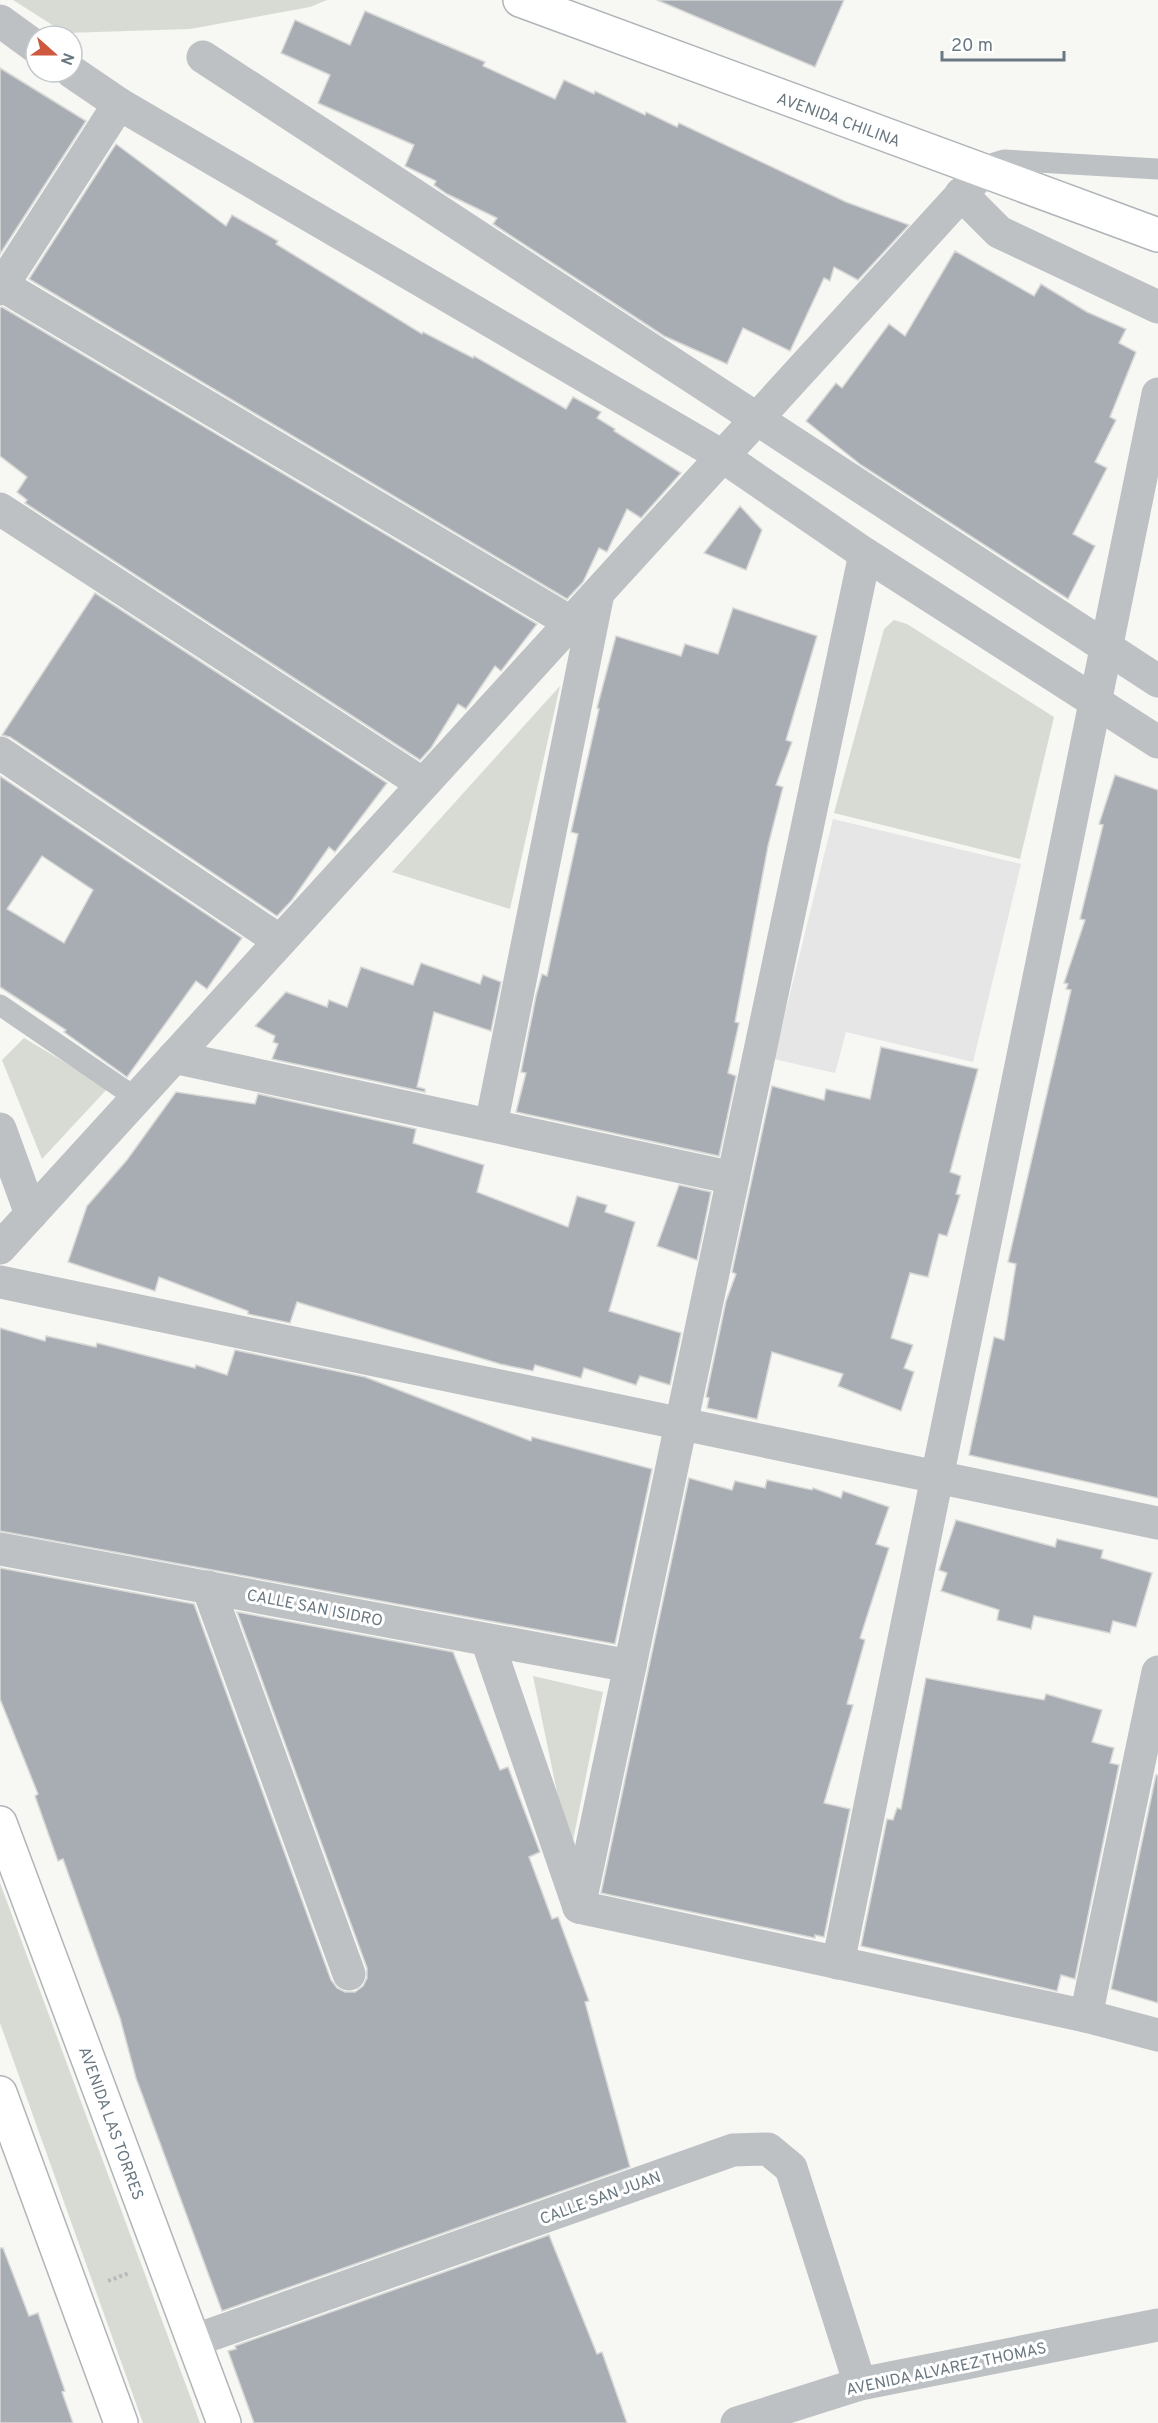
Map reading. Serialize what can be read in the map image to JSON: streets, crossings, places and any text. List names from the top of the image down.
{
  "streets": {
    "street": [
      "AVENIDA CHILINA",
      "CALLE SAN ISIDRO",
      "AVENIDA LAS TORRES",
      "CALLE SAN JUAN",
      "AVENIDA ALVAREZ THOMAS"
    ]
  },
  "crossings": [
    ["AVENIDA LAS TORRES", "CALLE SAN JUAN"],
    ["CALLE SAN JUAN", "AVENIDA ALVAREZ THOMAS"]
  ],
  "scale_bar": "20 m",
  "north": "right"
}
